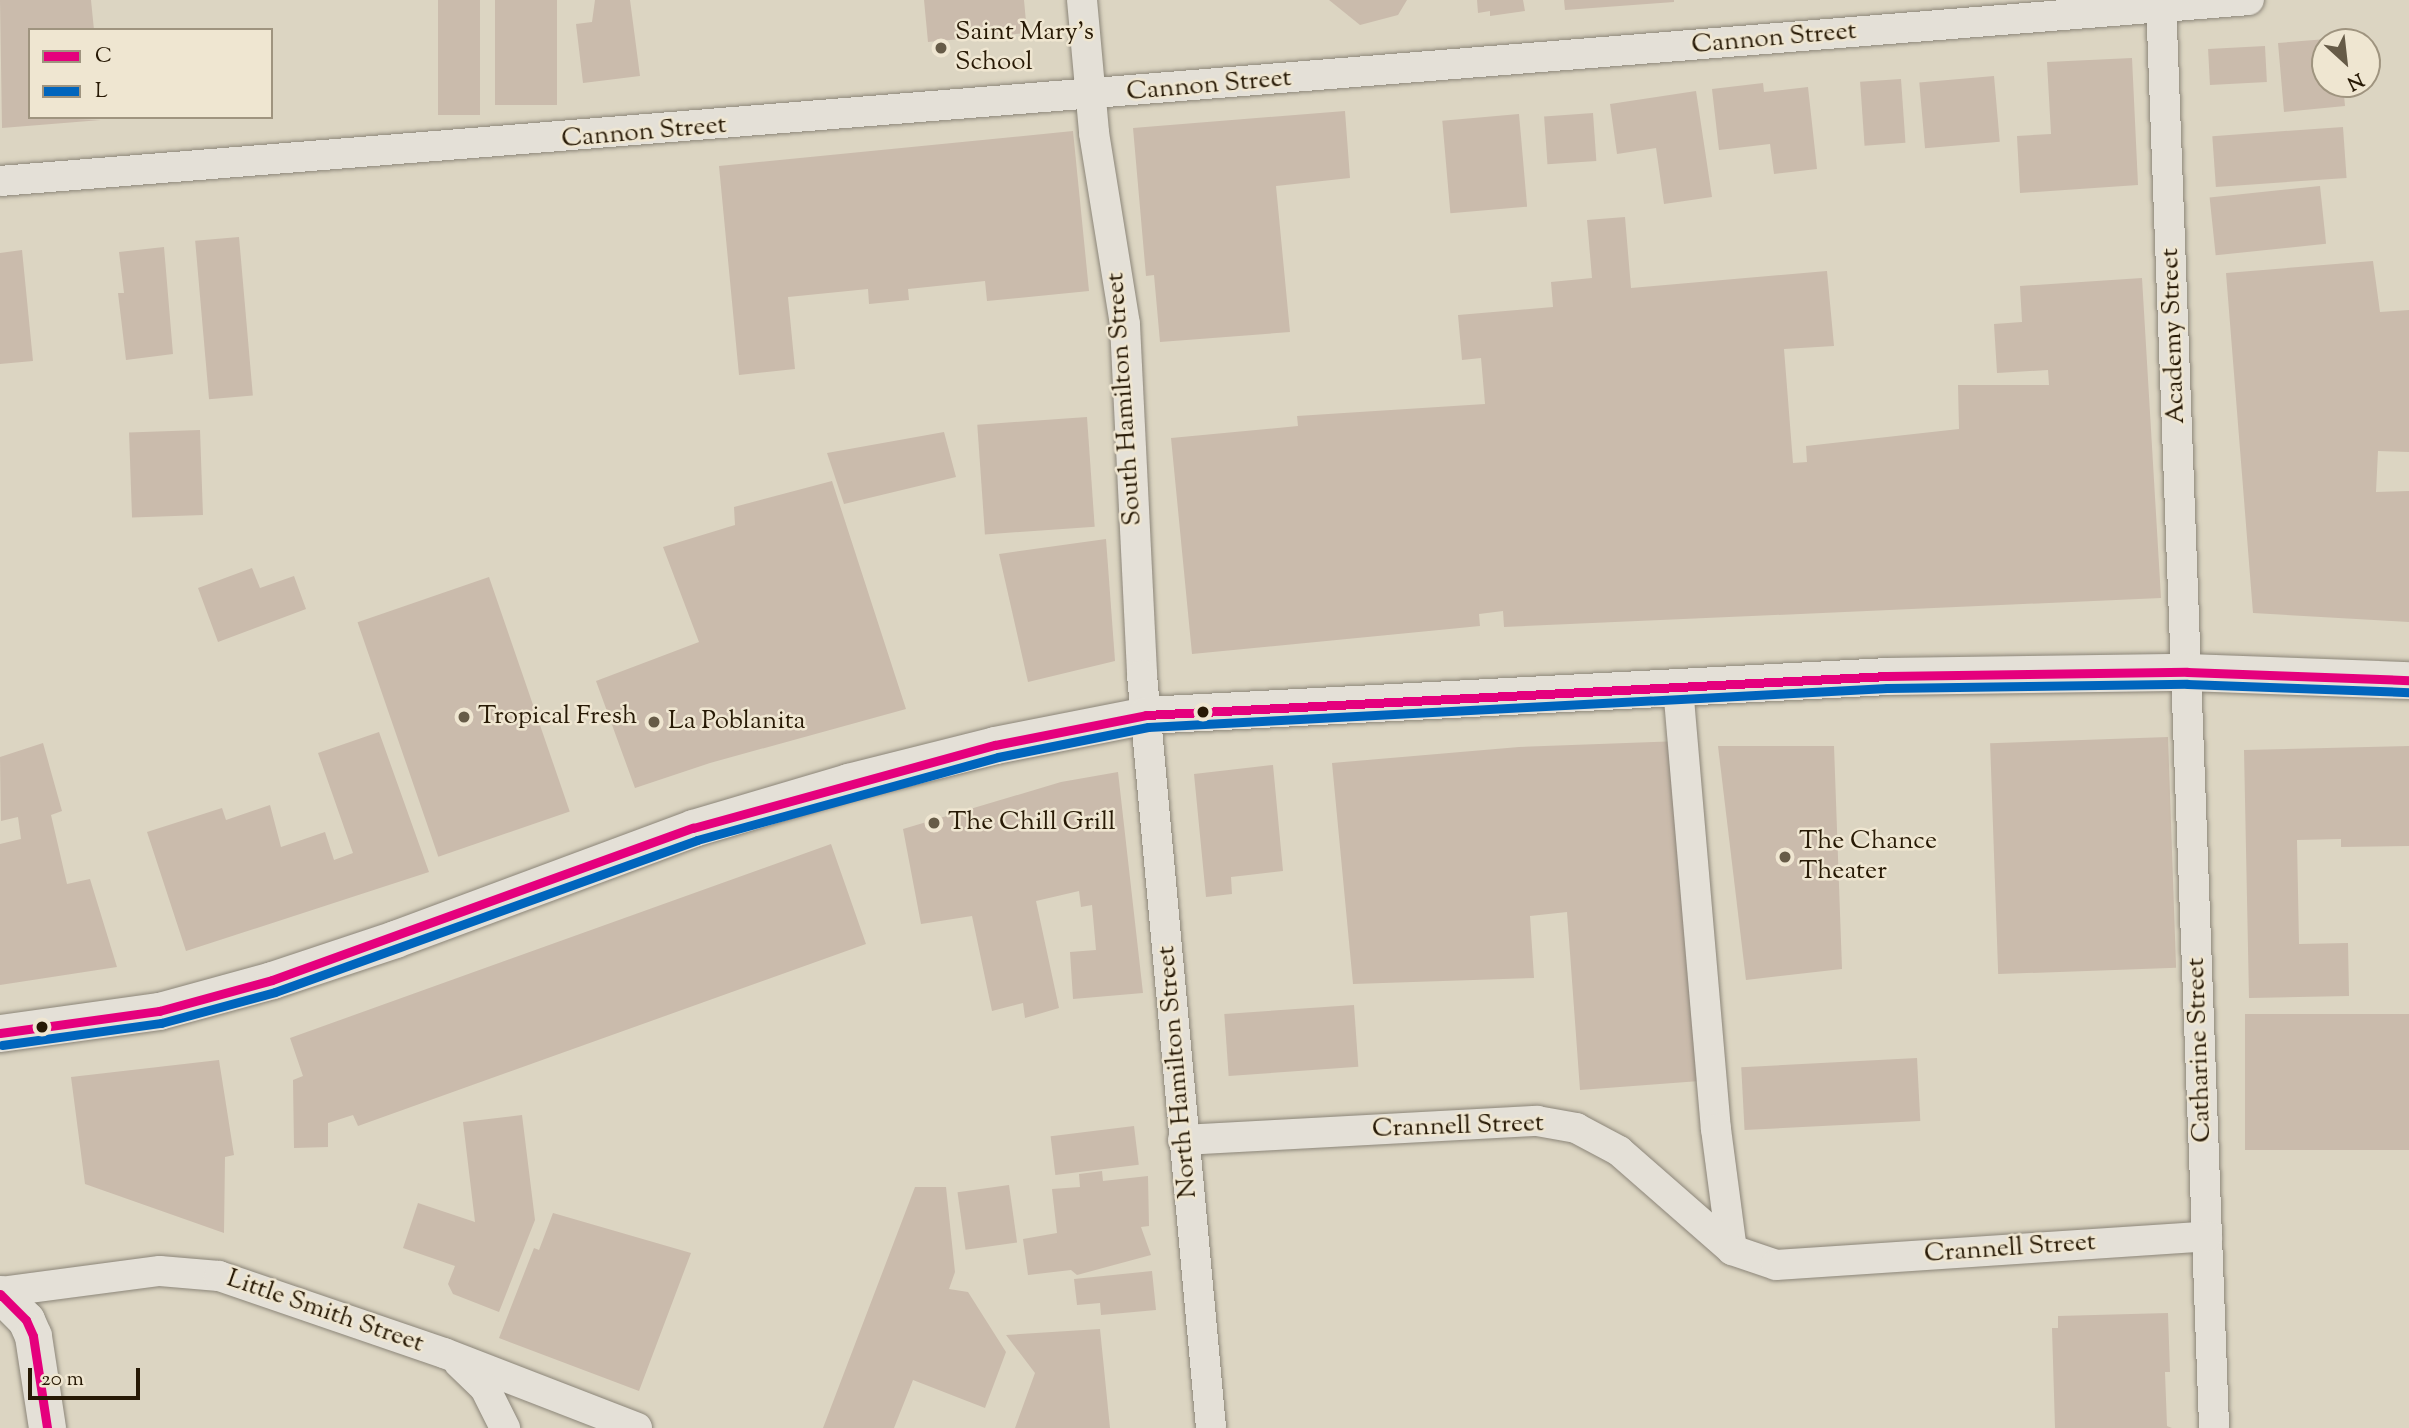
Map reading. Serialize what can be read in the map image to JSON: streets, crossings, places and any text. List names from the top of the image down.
{
  "streets": {
    "street": [
      "Cannon Street",
      "Academy Street",
      "South Hamilton Street",
      "Catharine Street",
      "North Hamilton Street",
      "Crannell Street",
      "Little Smith Street"
    ]
  },
  "crossings": [
    ["Cannon Street", "Academy Street"],
    ["Cannon Street", "South Hamilton Street"],
    ["Academy Street", "Catharine Street"],
    ["South Hamilton Street", "North Hamilton Street"],
    ["Catharine Street", "Crannell Street"],
    ["North Hamilton Street", "Crannell Street"]
  ],
  "places": [
    "Saint Mary's School",
    "Tropical Fresh",
    "La Poblanita",
    "The Chill Grill",
    "The Chance Theater"
  ],
  "lines": ["transit line C", "transit line L"],
  "legend": ["C", "L"],
  "scale_bar": "20 m",
  "north": "bottom right"
}
